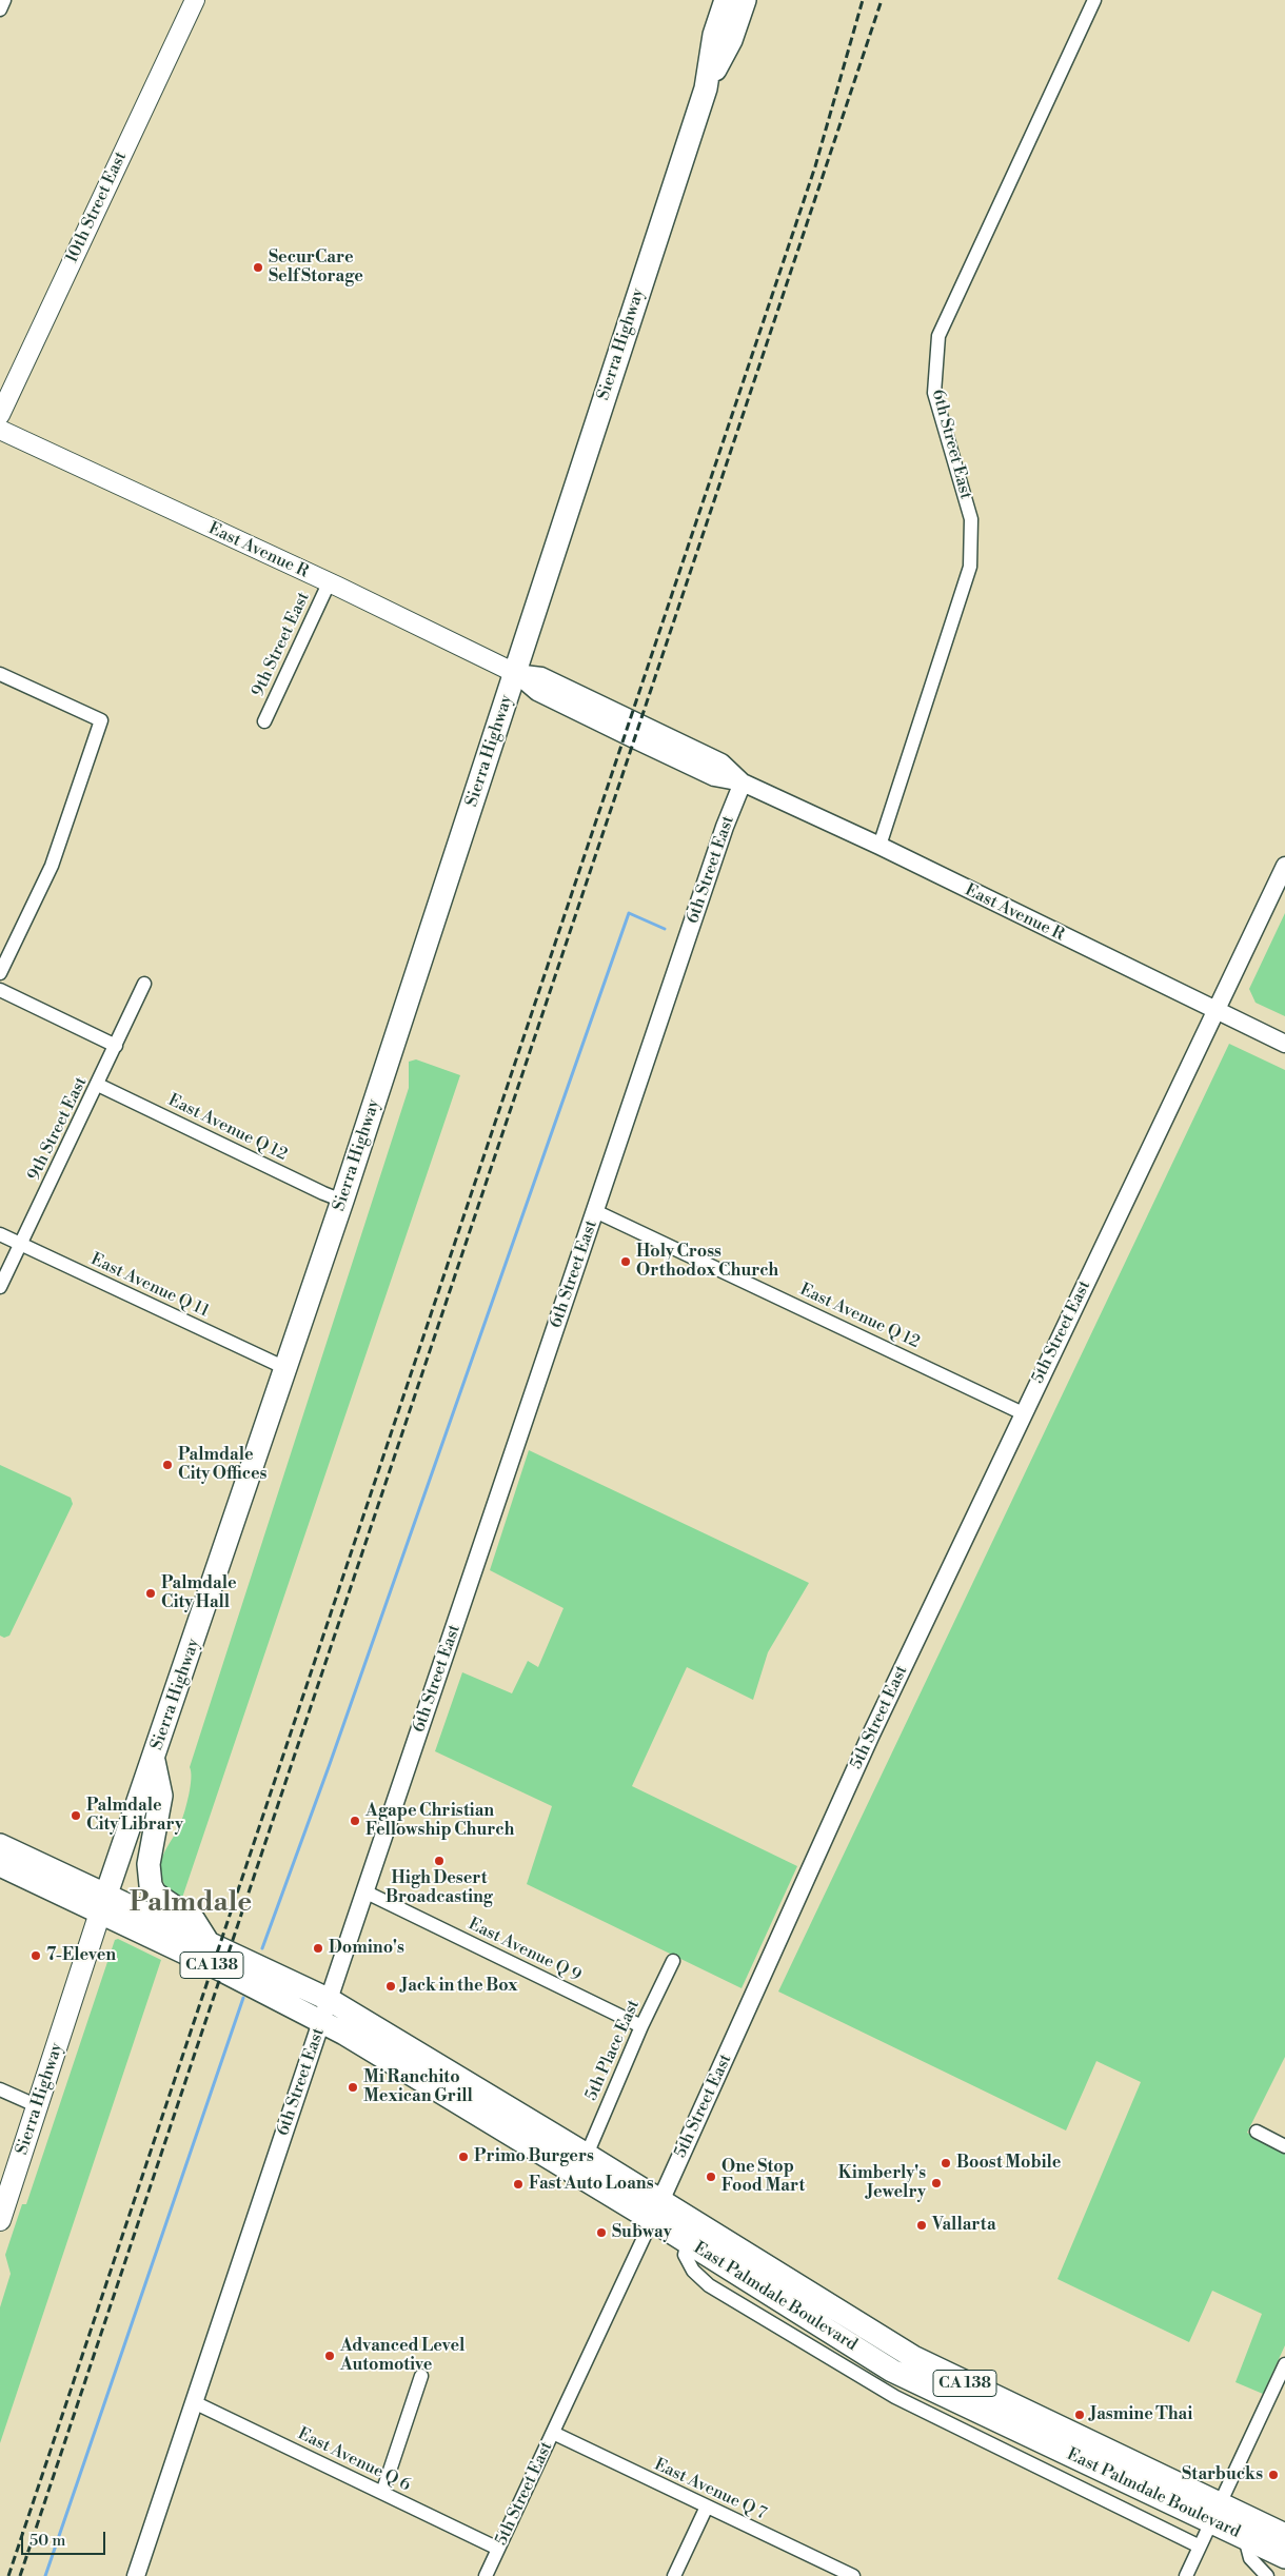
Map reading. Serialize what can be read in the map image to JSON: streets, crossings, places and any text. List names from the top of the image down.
{
  "streets": {
    "highway": ["Sierra Highway", "CA 138", "East Palmdale Boulevard"],
    "main road": ["10th Street East", "East Avenue R"],
    "street": [
      "6th Street East",
      "9th Street East",
      "East Avenue Q 12",
      "East Avenue Q 11",
      "5th Street East",
      "East Avenue Q 9",
      "5th Place East",
      "East Avenue Q 6",
      "East Avenue Q 7"
    ]
  },
  "crossings": [
    ["Sierra Highway", "East Avenue R"],
    ["Sierra Highway", "East Avenue Q 12"],
    ["Sierra Highway", "East Avenue Q 11"],
    ["Sierra Highway", "East Palmdale Boulevard"],
    ["6th Street East", "East Avenue R"],
    ["6th Street East", "East Avenue Q 12"],
    ["6th Street East", "East Avenue Q 9"],
    ["6th Street East", "East Palmdale Boulevard"],
    ["6th Street East", "East Avenue Q 6"],
    ["East Avenue R", "9th Street East"],
    ["East Avenue R", "5th Street East"],
    ["9th Street East", "East Avenue Q 12"],
    ["9th Street East", "East Avenue Q 11"],
    ["East Avenue Q 12", "5th Street East"],
    ["5th Street East", "East Palmdale Boulevard"],
    ["5th Street East", "East Avenue Q 6"],
    ["5th Street East", "East Avenue Q 7"],
    ["East Avenue Q 9", "5th Place East"],
    ["5th Place East", "East Palmdale Boulevard"]
  ],
  "districts": ["Palmdale"],
  "places": [
    "SecurCare Self Storage",
    "Holy Cross Orthodox Church",
    "Palmdale City Offices",
    "Palmdale City Hall",
    "Palmdale City Library",
    "Agape Christian Fellowship Church",
    "High Desert Broadcasting",
    "Domino's",
    "7-Eleven",
    "Jack in the Box",
    "Mi Ranchito Mexican Grill",
    "Primo Burgers",
    "Boost Mobile",
    "One Stop Food Mart",
    "Kimberly's Jewelry",
    "Fast Auto Loans",
    "Vallarta",
    "Subway",
    "Advanced Level Automotive",
    "Jasmine Thai",
    "Starbucks"
  ],
  "scale_bar": "50 m"
}
